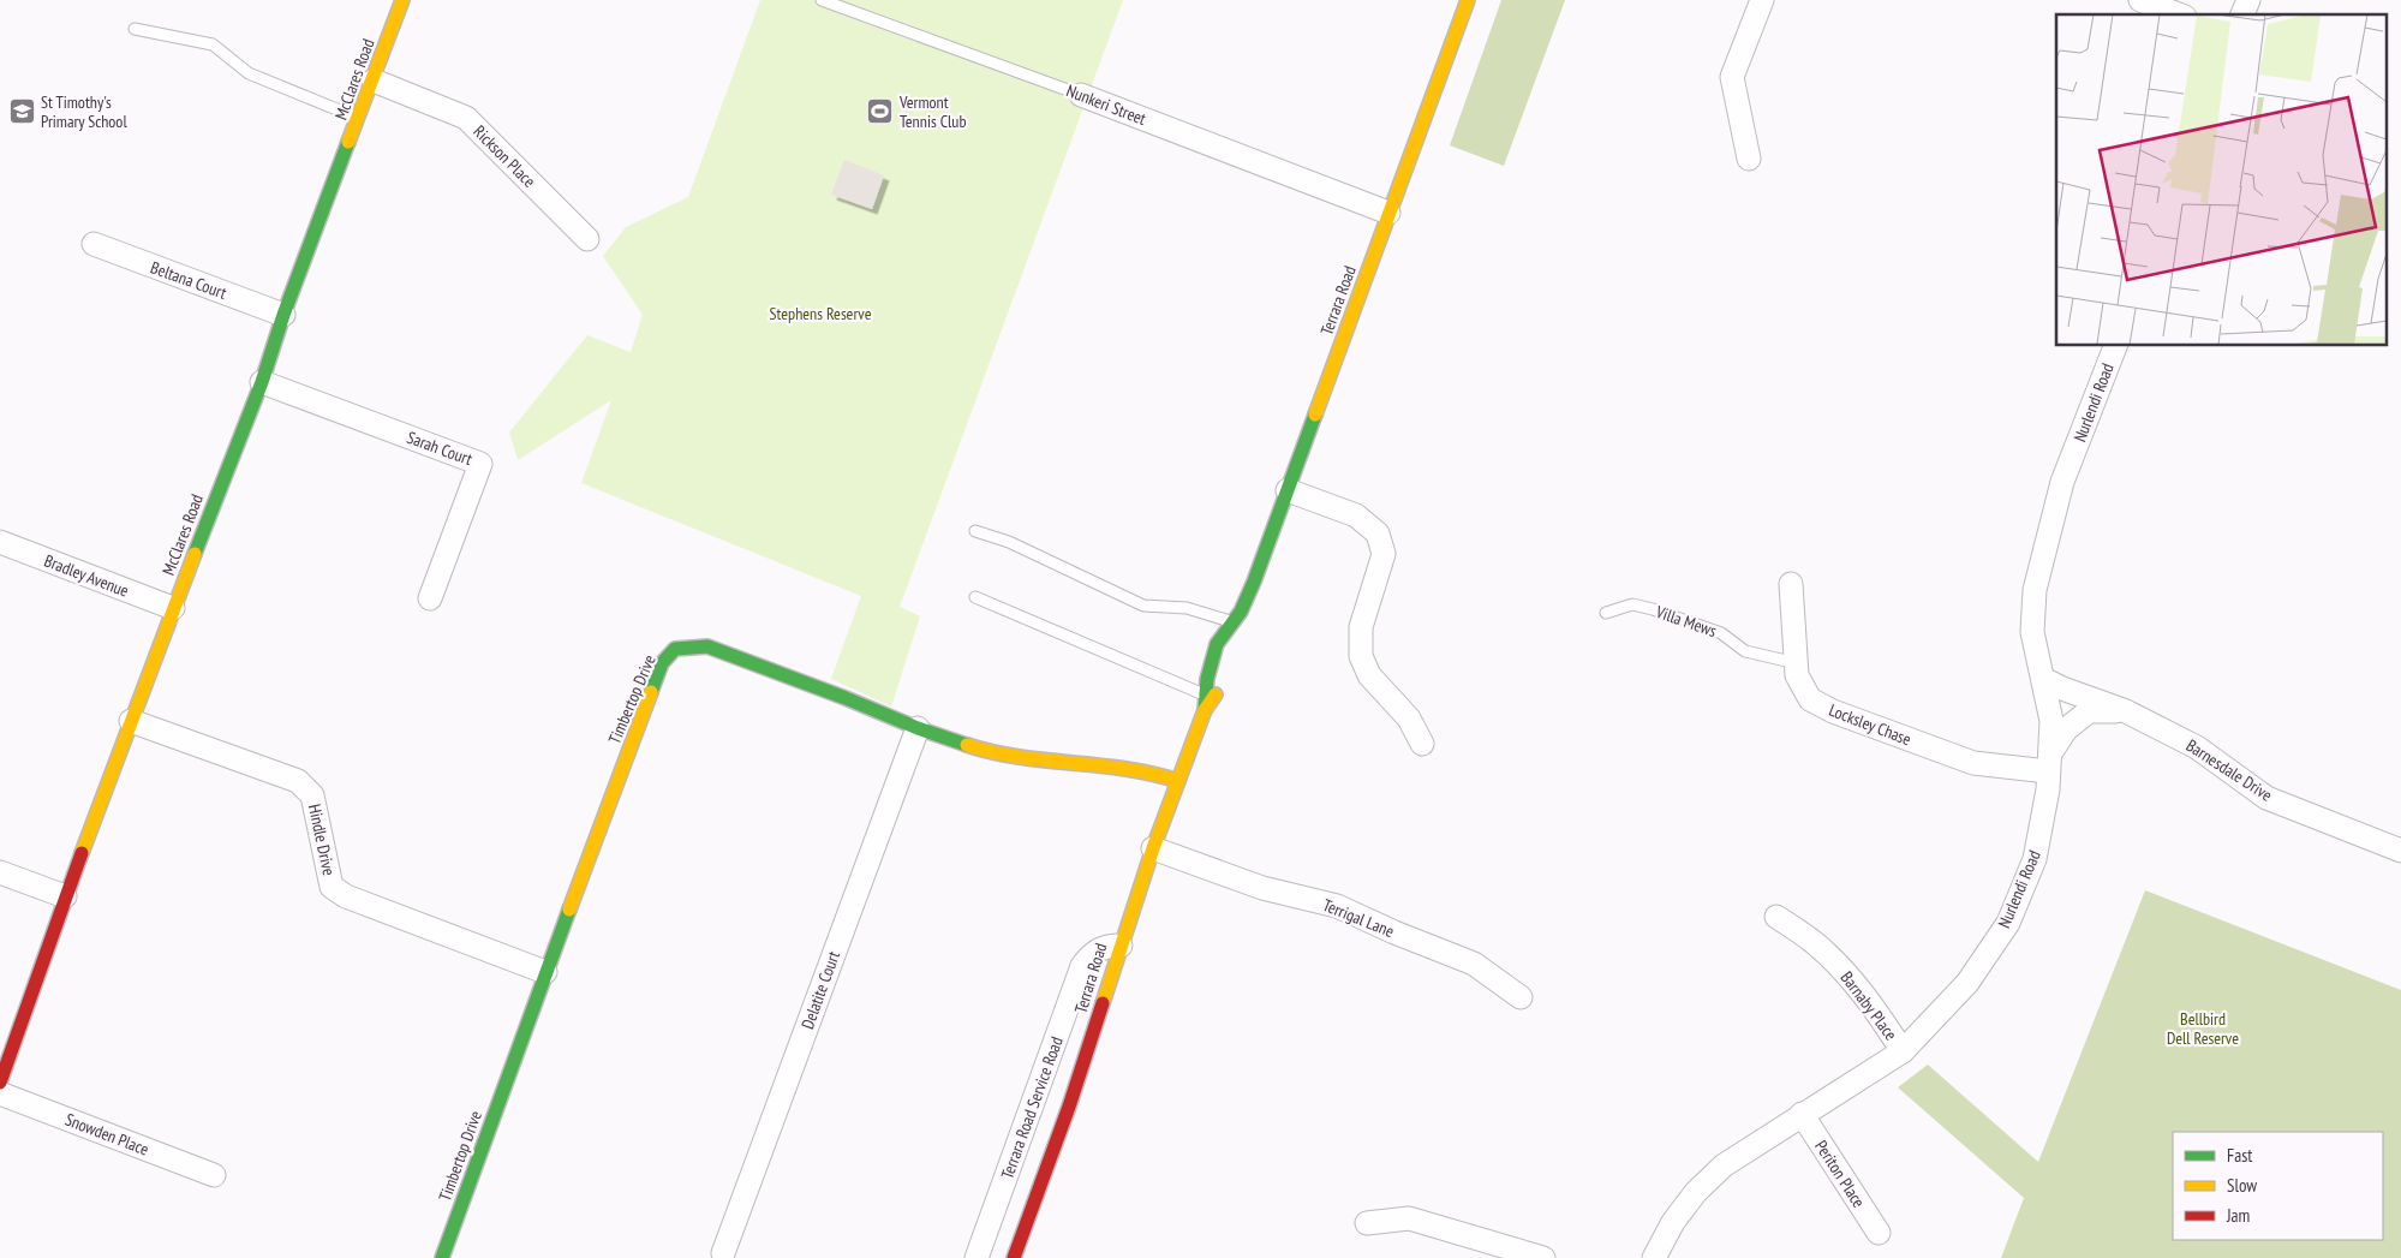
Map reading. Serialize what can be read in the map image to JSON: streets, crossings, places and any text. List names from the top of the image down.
{
  "streets": {
    "street": [
      "McClares Road",
      "Nunkeri Street",
      "Rickson Place",
      "Beltana Court",
      "Terrara Road",
      "Nurlendi Road",
      "Sarah Court",
      "Bradley Avenue",
      "Timbertop Drive",
      "Locksley Chase",
      "Barnesdale Drive",
      "Hindle Drive",
      "Terrigal Lane",
      "Delatite Court",
      "Barnaby Place",
      "Terrara Road Service Road",
      "Snowden Place",
      "Periton Place"
    ],
    "lane": ["Villa Mews"]
  },
  "crossings": [
    ["McClares Road", "Rickson Place"],
    ["McClares Road", "Beltana Court"],
    ["McClares Road", "Sarah Court"],
    ["McClares Road", "Bradley Avenue"],
    ["McClares Road", "Hindle Drive"],
    ["Nunkeri Street", "Terrara Road"],
    ["Terrara Road", "Timbertop Drive"],
    ["Terrara Road", "Terrigal Lane"],
    ["Terrara Road", "Terrara Road Service Road"],
    ["Nurlendi Road", "Locksley Chase"],
    ["Nurlendi Road", "Barnesdale Drive"],
    ["Nurlendi Road", "Barnaby Place"],
    ["Nurlendi Road", "Periton Place"],
    ["Villa Mews", "Locksley Chase"],
    ["Timbertop Drive", "Hindle Drive"],
    ["Timbertop Drive", "Delatite Court"],
    ["Locksley Chase", "Barnesdale Drive"]
  ],
  "parks": ["Stephens Reserve", "Bellbird Dell Reserve"],
  "places": {
    "school or university": ["St Timothy's Primary School"],
    "sports": ["Vermont Tennis Club"]
  },
  "legend": ["Fast", "Slow", "Jam"]
}
